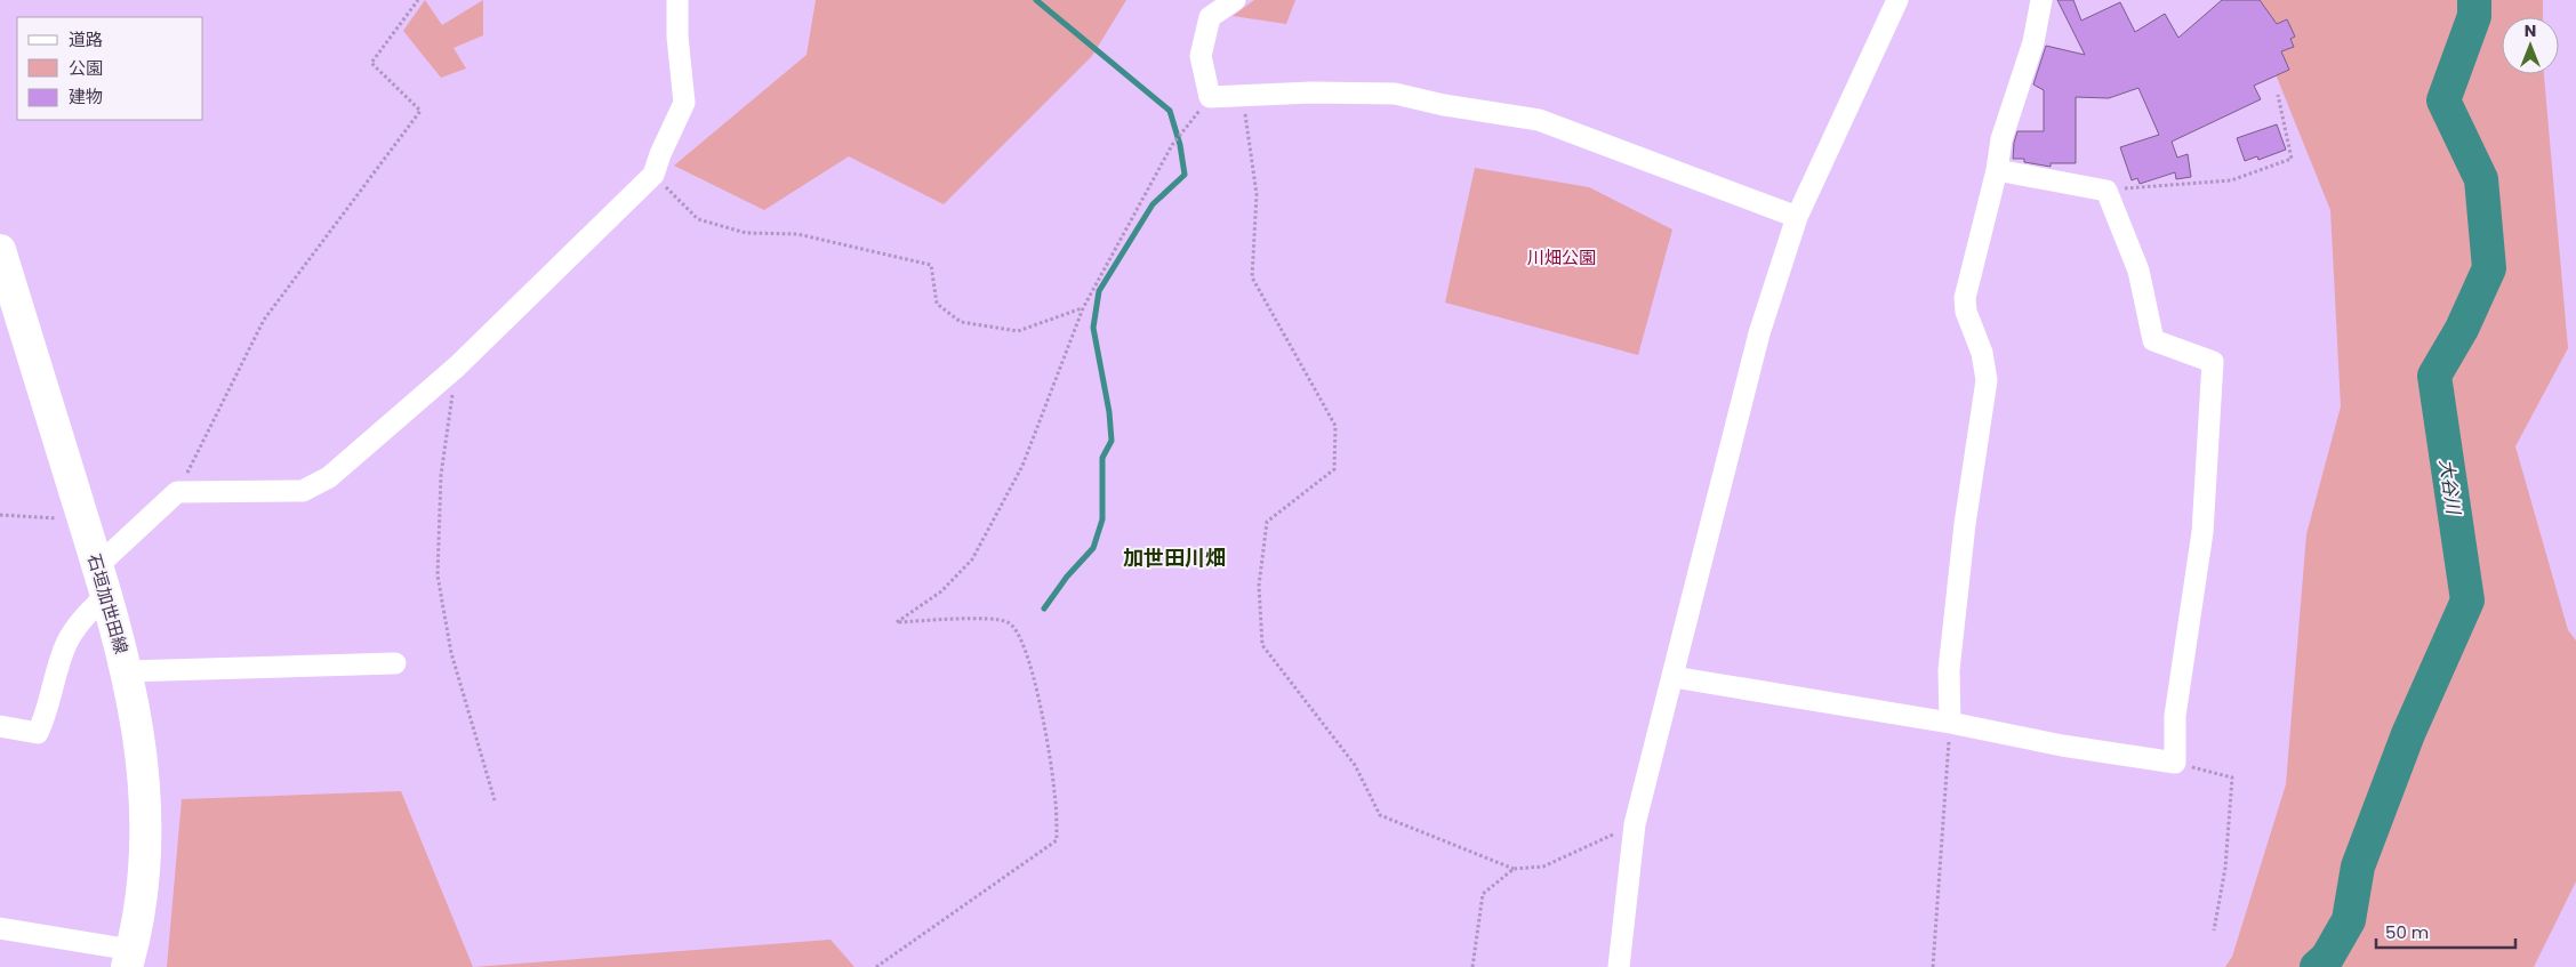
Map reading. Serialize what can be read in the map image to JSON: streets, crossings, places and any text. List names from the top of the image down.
{
  "streets": {
    "main road": ["石垣加世田線"]
  },
  "districts": ["加世田川畑"],
  "water": ["大谷川"],
  "parks": ["川畑公園"],
  "legend": ["道路", "公園", "建物"],
  "scale_bar": "50 m",
  "north": "top"
}
